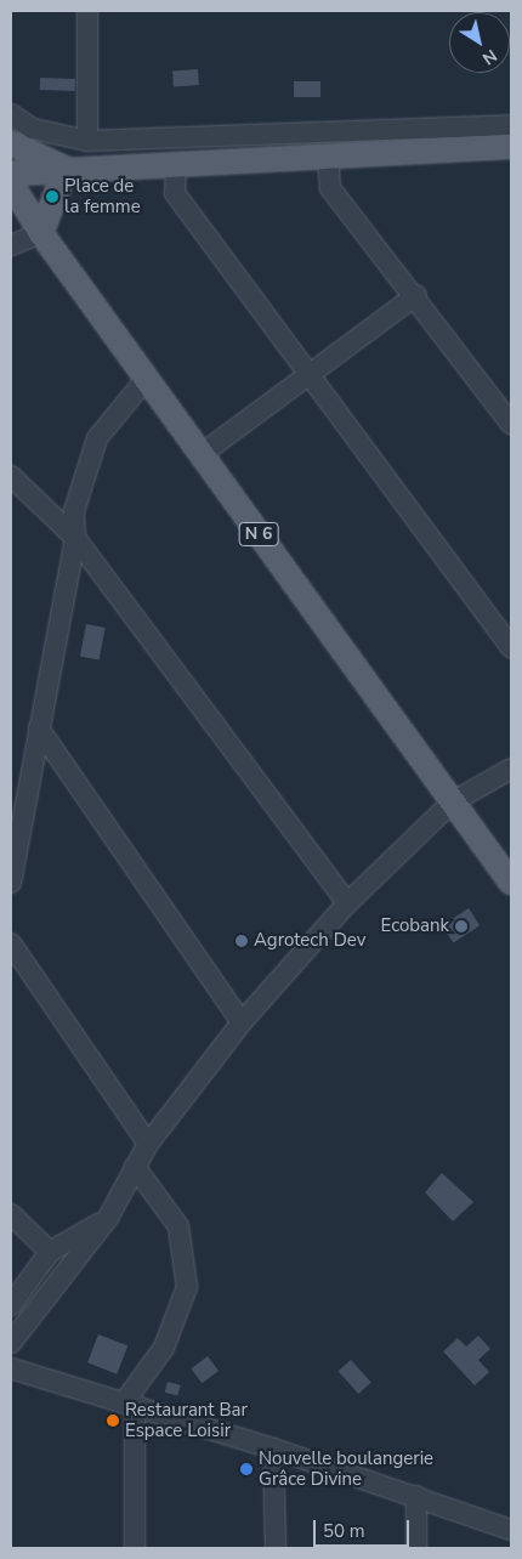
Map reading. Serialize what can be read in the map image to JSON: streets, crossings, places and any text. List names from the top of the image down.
{
  "streets": {
    "main road": ["N 6"]
  },
  "places": [
    "Place de la femme",
    "Ecobank",
    "Agrotech Dev",
    "Restaurant Bar Espace Loisir",
    "Nouvelle boulangerie Grâce Divine"
  ],
  "scale_bar": "50 m",
  "north": "bottom right"
}
